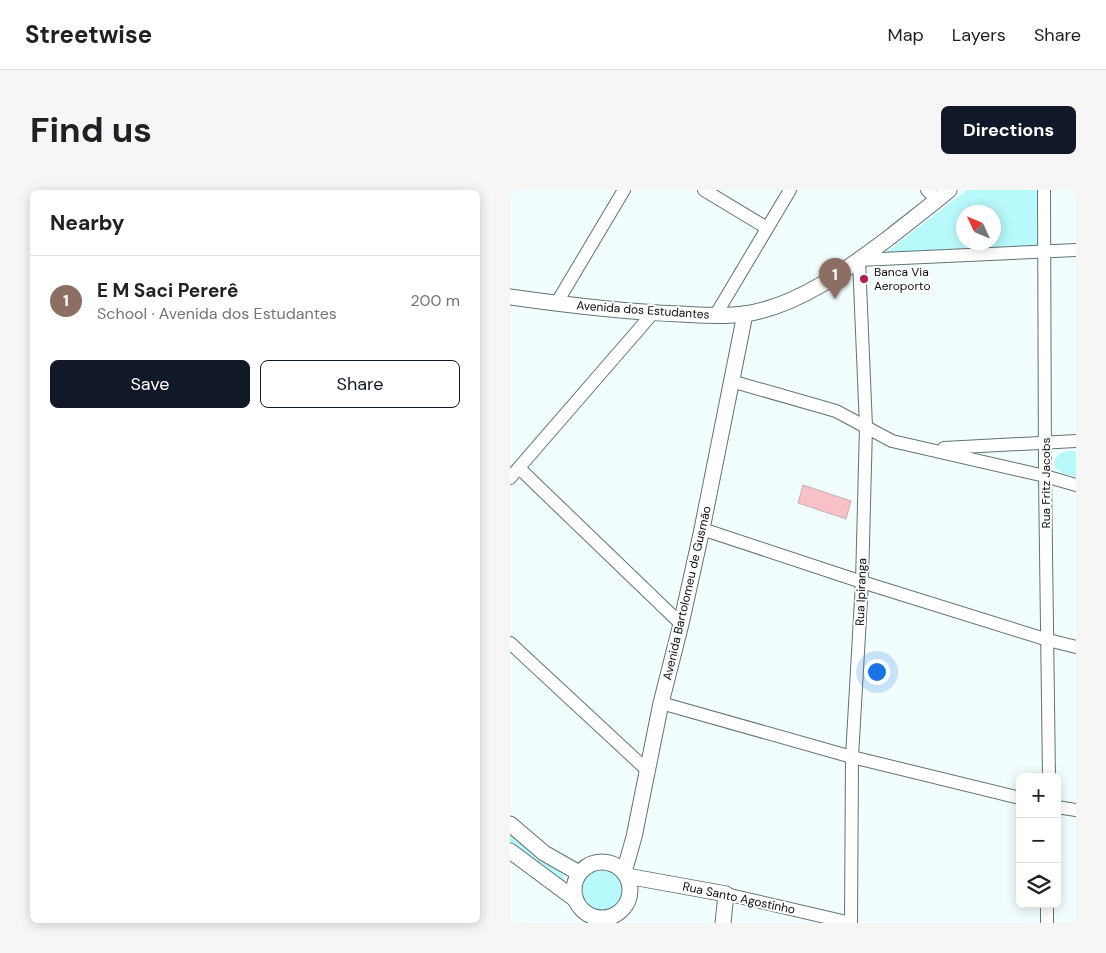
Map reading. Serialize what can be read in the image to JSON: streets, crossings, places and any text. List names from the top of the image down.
{
  "streets": {
    "street": [
      "Avenida dos Estudantes",
      "Rua Fritz Jacobs",
      "Rua Ipiranga",
      "Avenida Bartolomeu de Gusmão",
      "Rua Santo Agostinho"
    ]
  },
  "crossings": [
    ["Avenida dos Estudantes", "Rua Ipiranga"],
    ["Avenida dos Estudantes", "Avenida Bartolomeu de Gusmão"],
    ["Rua Ipiranga", "Rua Santo Agostinho"],
    ["Avenida Bartolomeu de Gusmão", "Rua Santo Agostinho"]
  ],
  "places": ["Banca Via Aeroporto"],
  "north": "top left",
  "page": {
    "header": "Streetwise",
    "nav": ["Map", "Layers", "Share"],
    "buttons": [
      "Directions",
      ["Save", "Share"]
    ],
    "title": "Find us",
    "heading": "Nearby",
    "list": [
      {
        "mark": "1",
        "name": "E M Saci Pererê",
        "note": "School · Avenida dos Estudantes",
        "value": "200 m"
      }
    ],
    "pins": "1",
    "map_buttons": ["+", "−"]
  }
}
